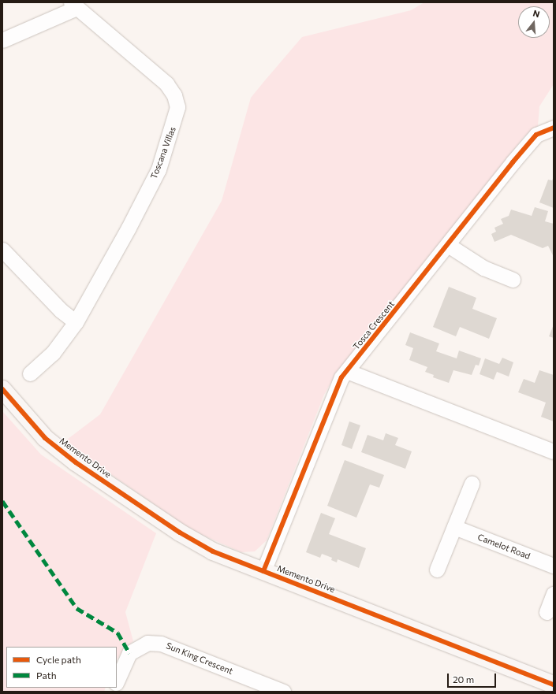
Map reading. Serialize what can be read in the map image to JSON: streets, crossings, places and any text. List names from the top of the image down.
{
  "streets": {
    "street": [
      "Toscana Villas",
      "Tosca Crescent",
      "Memento Drive",
      "Camelot Road",
      "Sun King Crescent"
    ]
  },
  "crossings": [
    ["Tosca Crescent", "Memento Drive"]
  ],
  "legend": ["Cycle path", "Path"],
  "scale_bar": "20 m",
  "north": "top"
}
